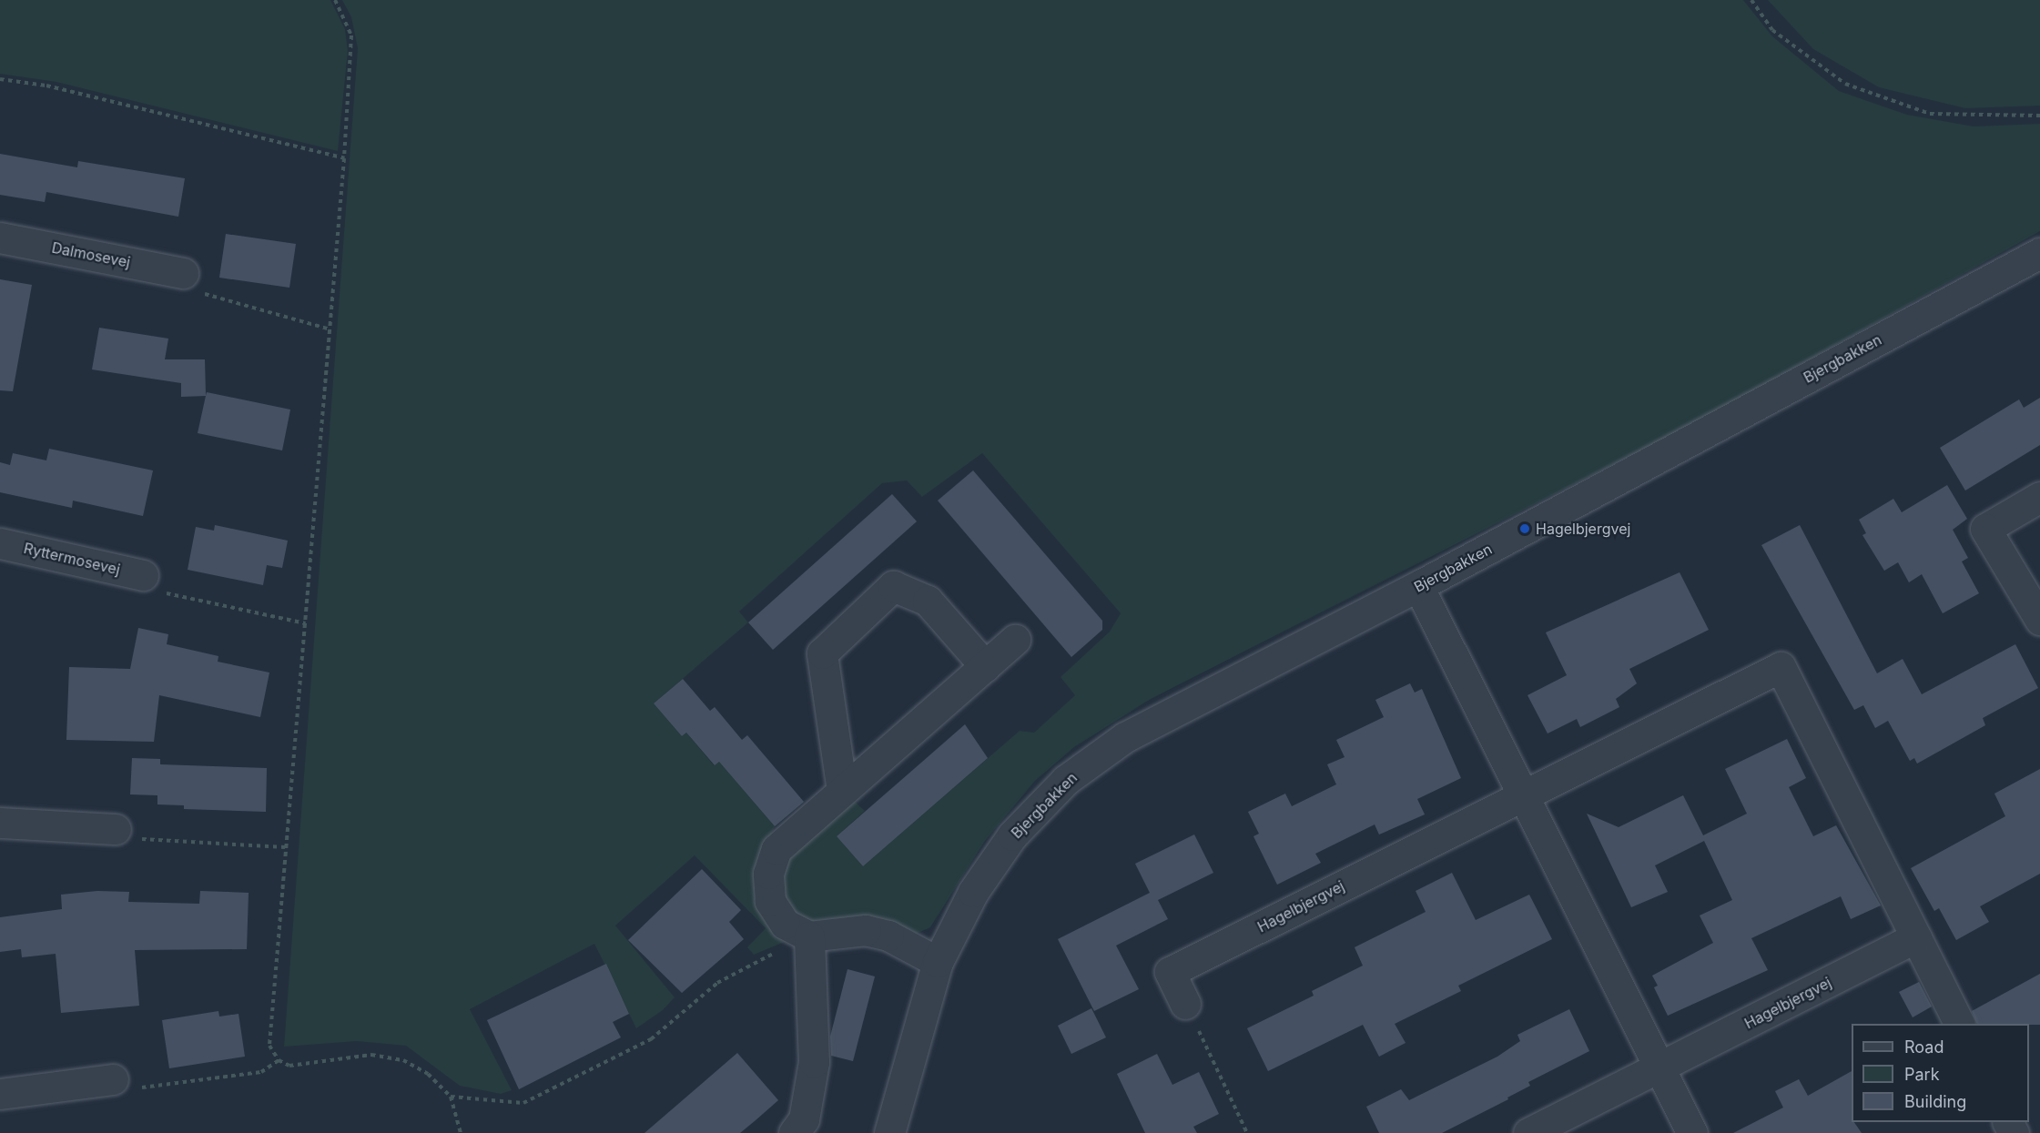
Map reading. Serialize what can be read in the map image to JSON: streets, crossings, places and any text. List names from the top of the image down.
{
  "streets": {
    "street": [
      "Dalmosevej",
      "Bjergbakken",
      "Ryttermosevej",
      "Hagelbjergvej"
    ]
  },
  "places": ["Hagelbjergvej"],
  "legend": ["Road", "Park", "Building"]
}
